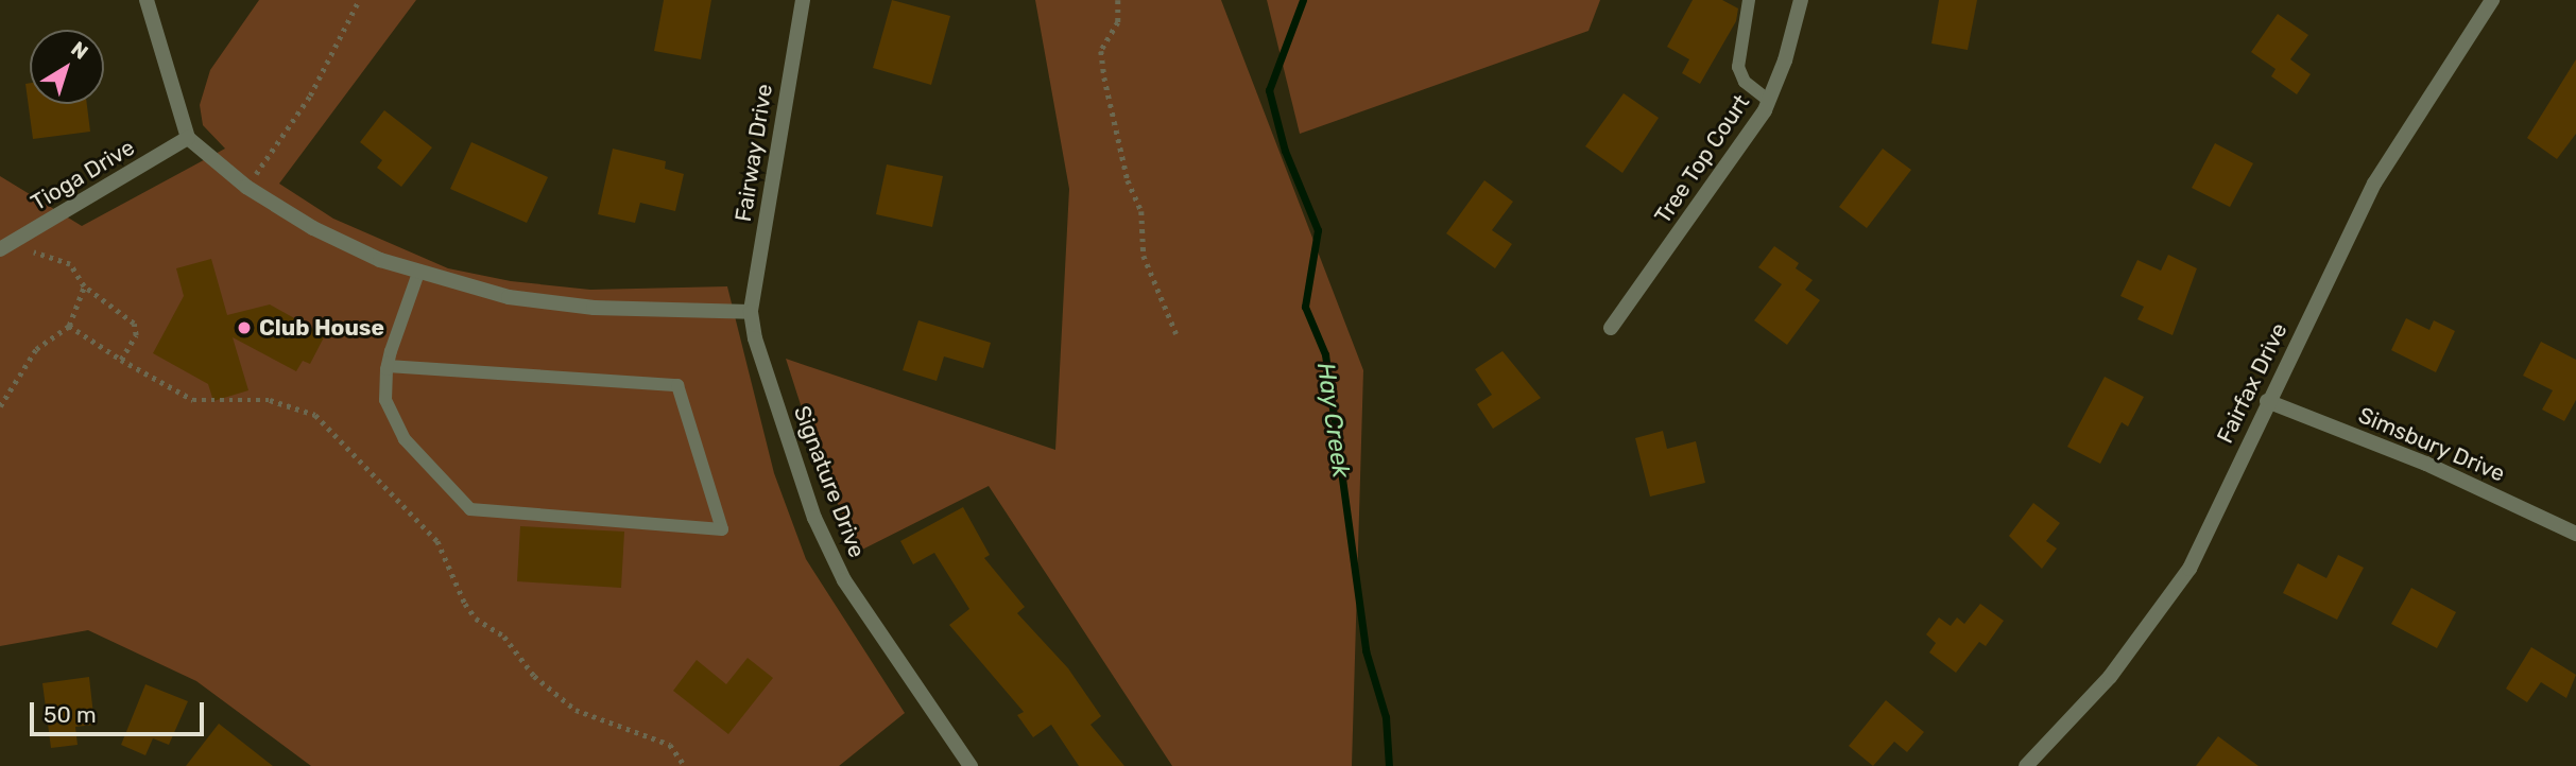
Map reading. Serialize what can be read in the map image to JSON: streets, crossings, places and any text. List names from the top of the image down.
{
  "streets": {
    "street": [
      "Fairway Drive",
      "Tree Top Court",
      "Tioga Drive",
      "Fairfax Drive",
      "Simsbury Drive",
      "Signature Drive"
    ]
  },
  "crossings": [
    ["Fairway Drive", "Signature Drive"],
    ["Fairfax Drive", "Simsbury Drive"]
  ],
  "water": ["Hay Creek"],
  "places": ["Club House"],
  "scale_bar": "50 m",
  "north": "top right"
}
